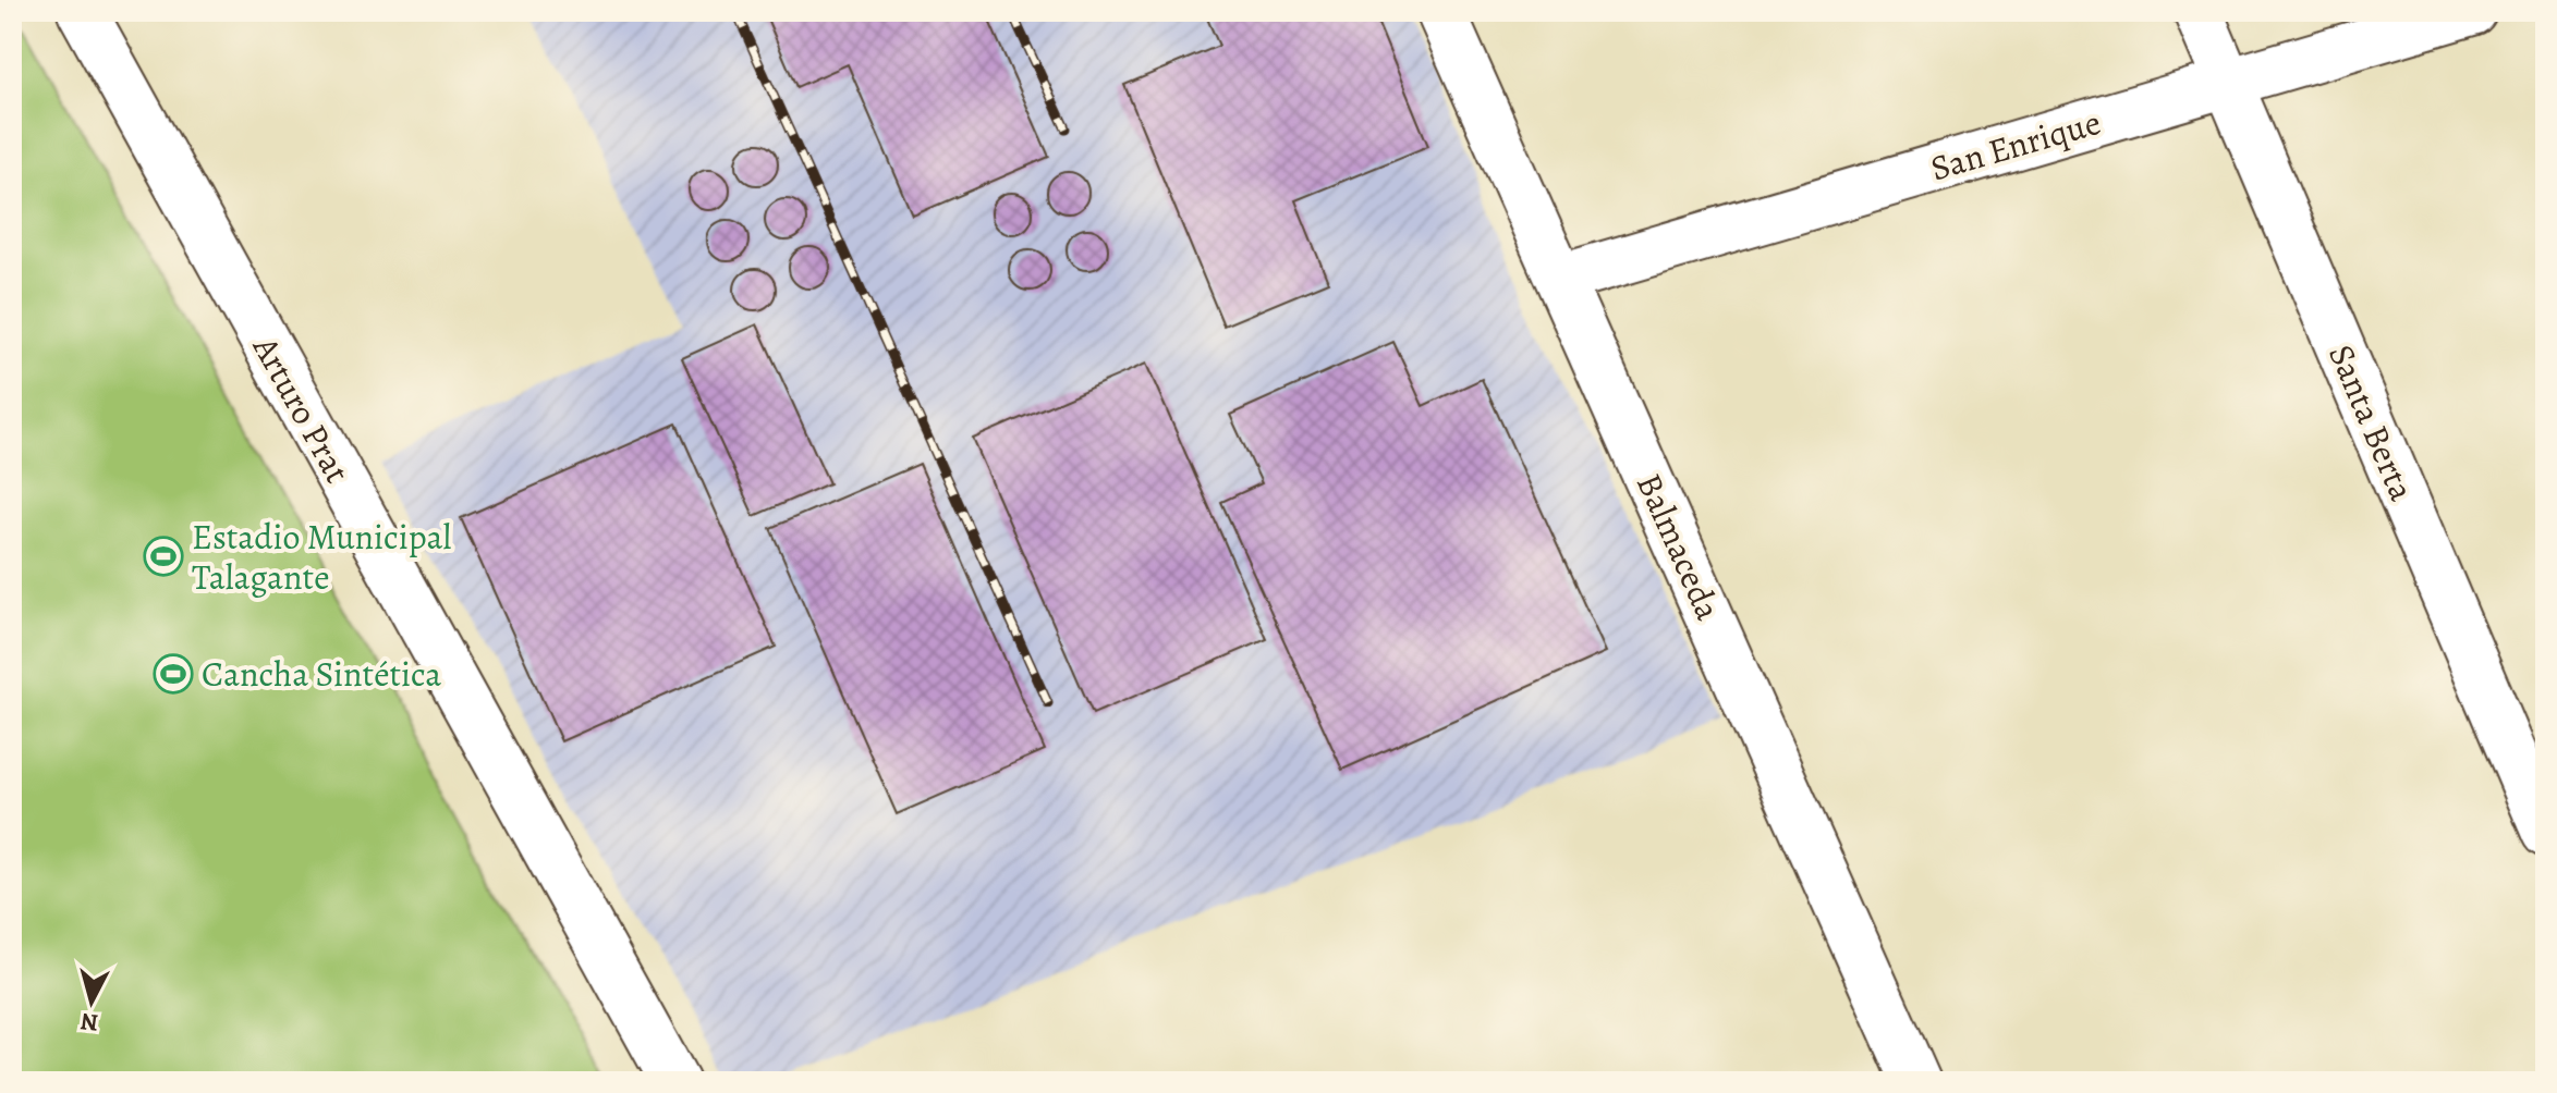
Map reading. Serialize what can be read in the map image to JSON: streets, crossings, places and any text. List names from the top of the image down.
{
  "streets": {
    "street": [
      "San Enrique",
      "Arturo Prat",
      "Santa Berta",
      "Balmaceda"
    ]
  },
  "crossings": [
    ["San Enrique", "Santa Berta"],
    ["San Enrique", "Balmaceda"]
  ],
  "places": {
    "sports": ["Estadio Municipal Talagante", "Cancha Sintética"]
  },
  "north": "bottom"
}
